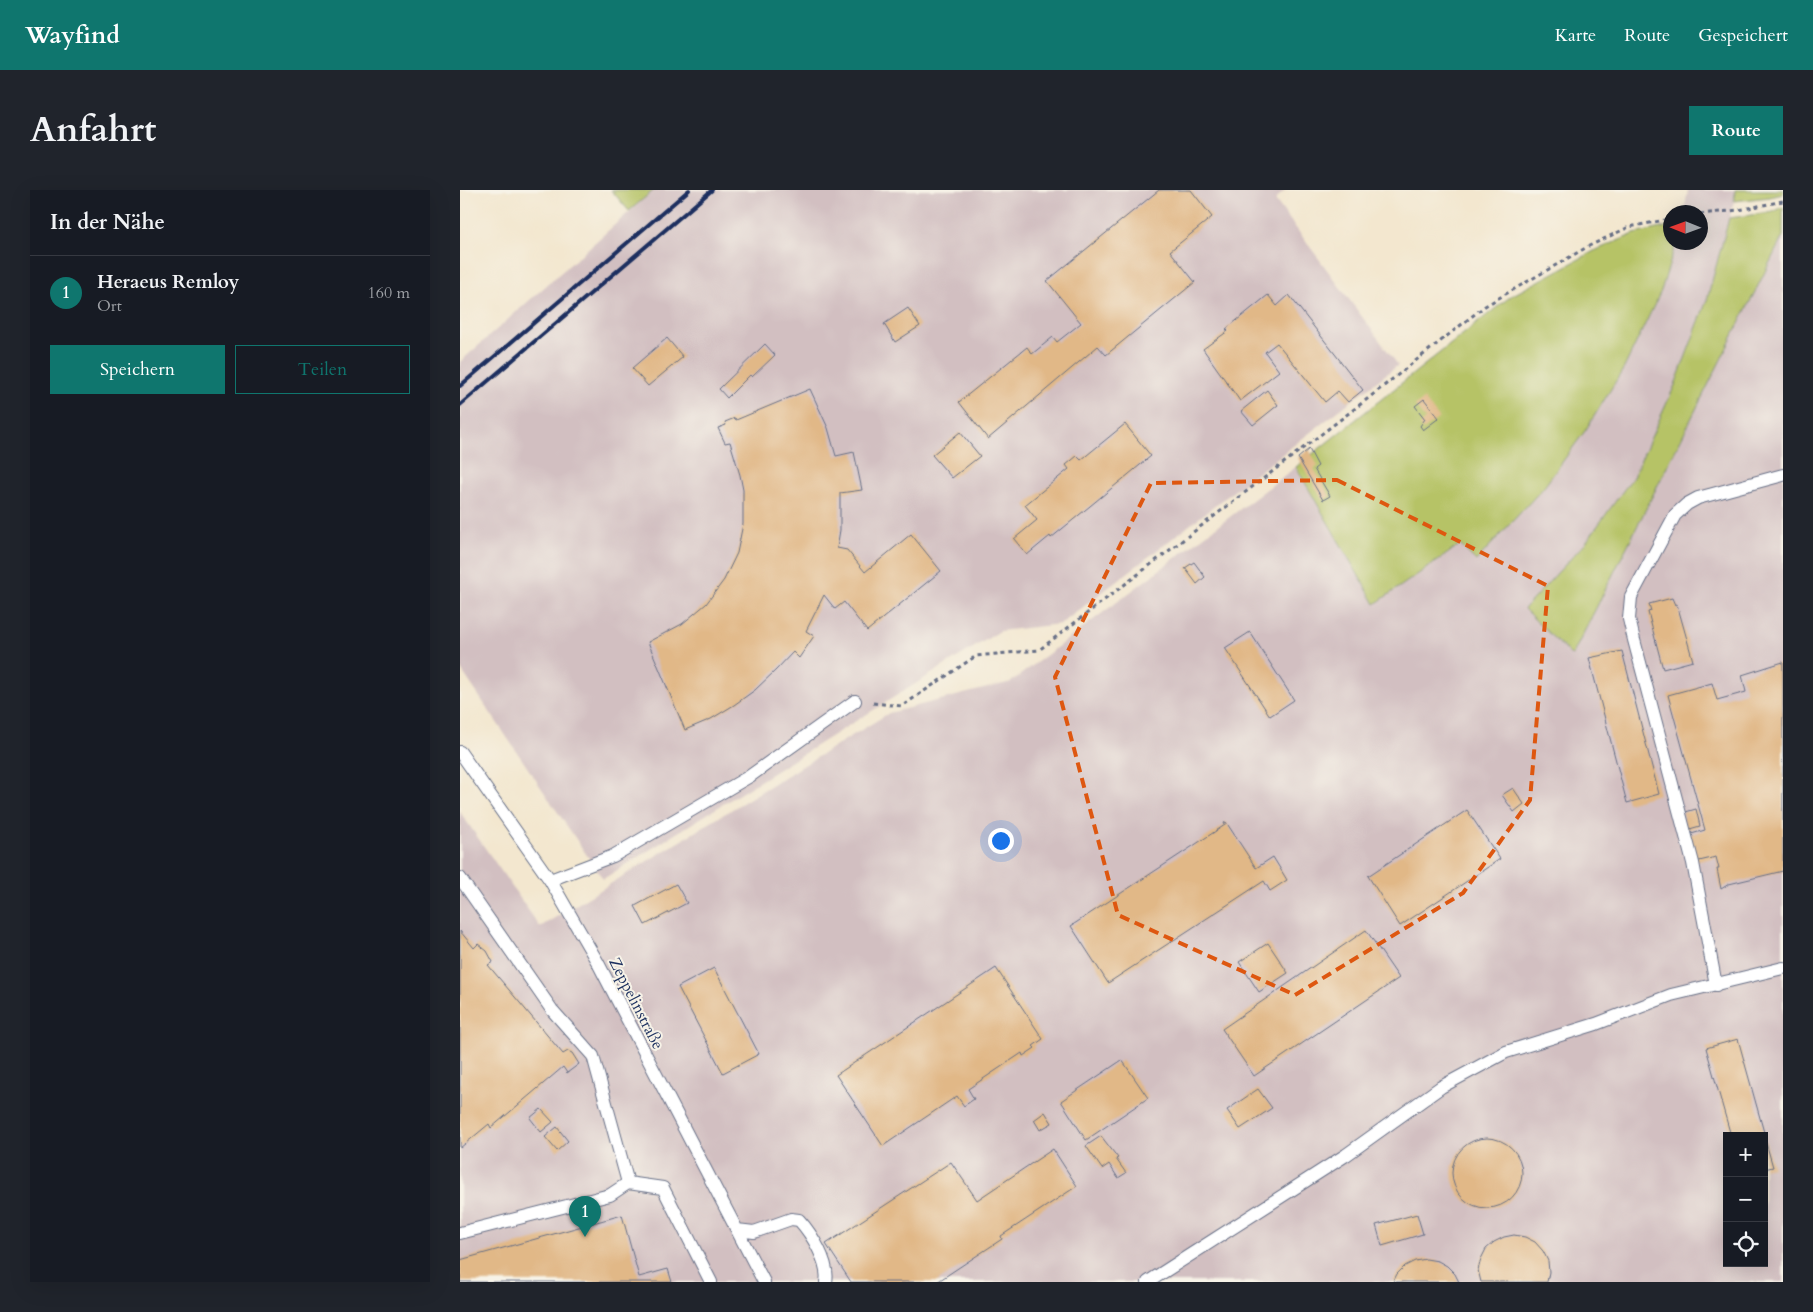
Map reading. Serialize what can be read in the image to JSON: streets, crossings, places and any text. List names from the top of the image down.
{
  "streets": {
    "lane": ["Zeppelinstraße"]
  },
  "north": "left",
  "page": {
    "header": "Wayfind",
    "nav": ["Karte", "Route", "Gespeichert"],
    "title": "Anfahrt",
    "buttons": [
      "Route",
      ["Speichern", "Teilen"]
    ],
    "heading": "In der Nähe",
    "list": [
      {
        "mark": "1",
        "name": "Heraeus Remloy",
        "note": "Ort",
        "value": "160 m"
      }
    ],
    "map_buttons": ["+", "−"],
    "pins": "1"
  }
}
